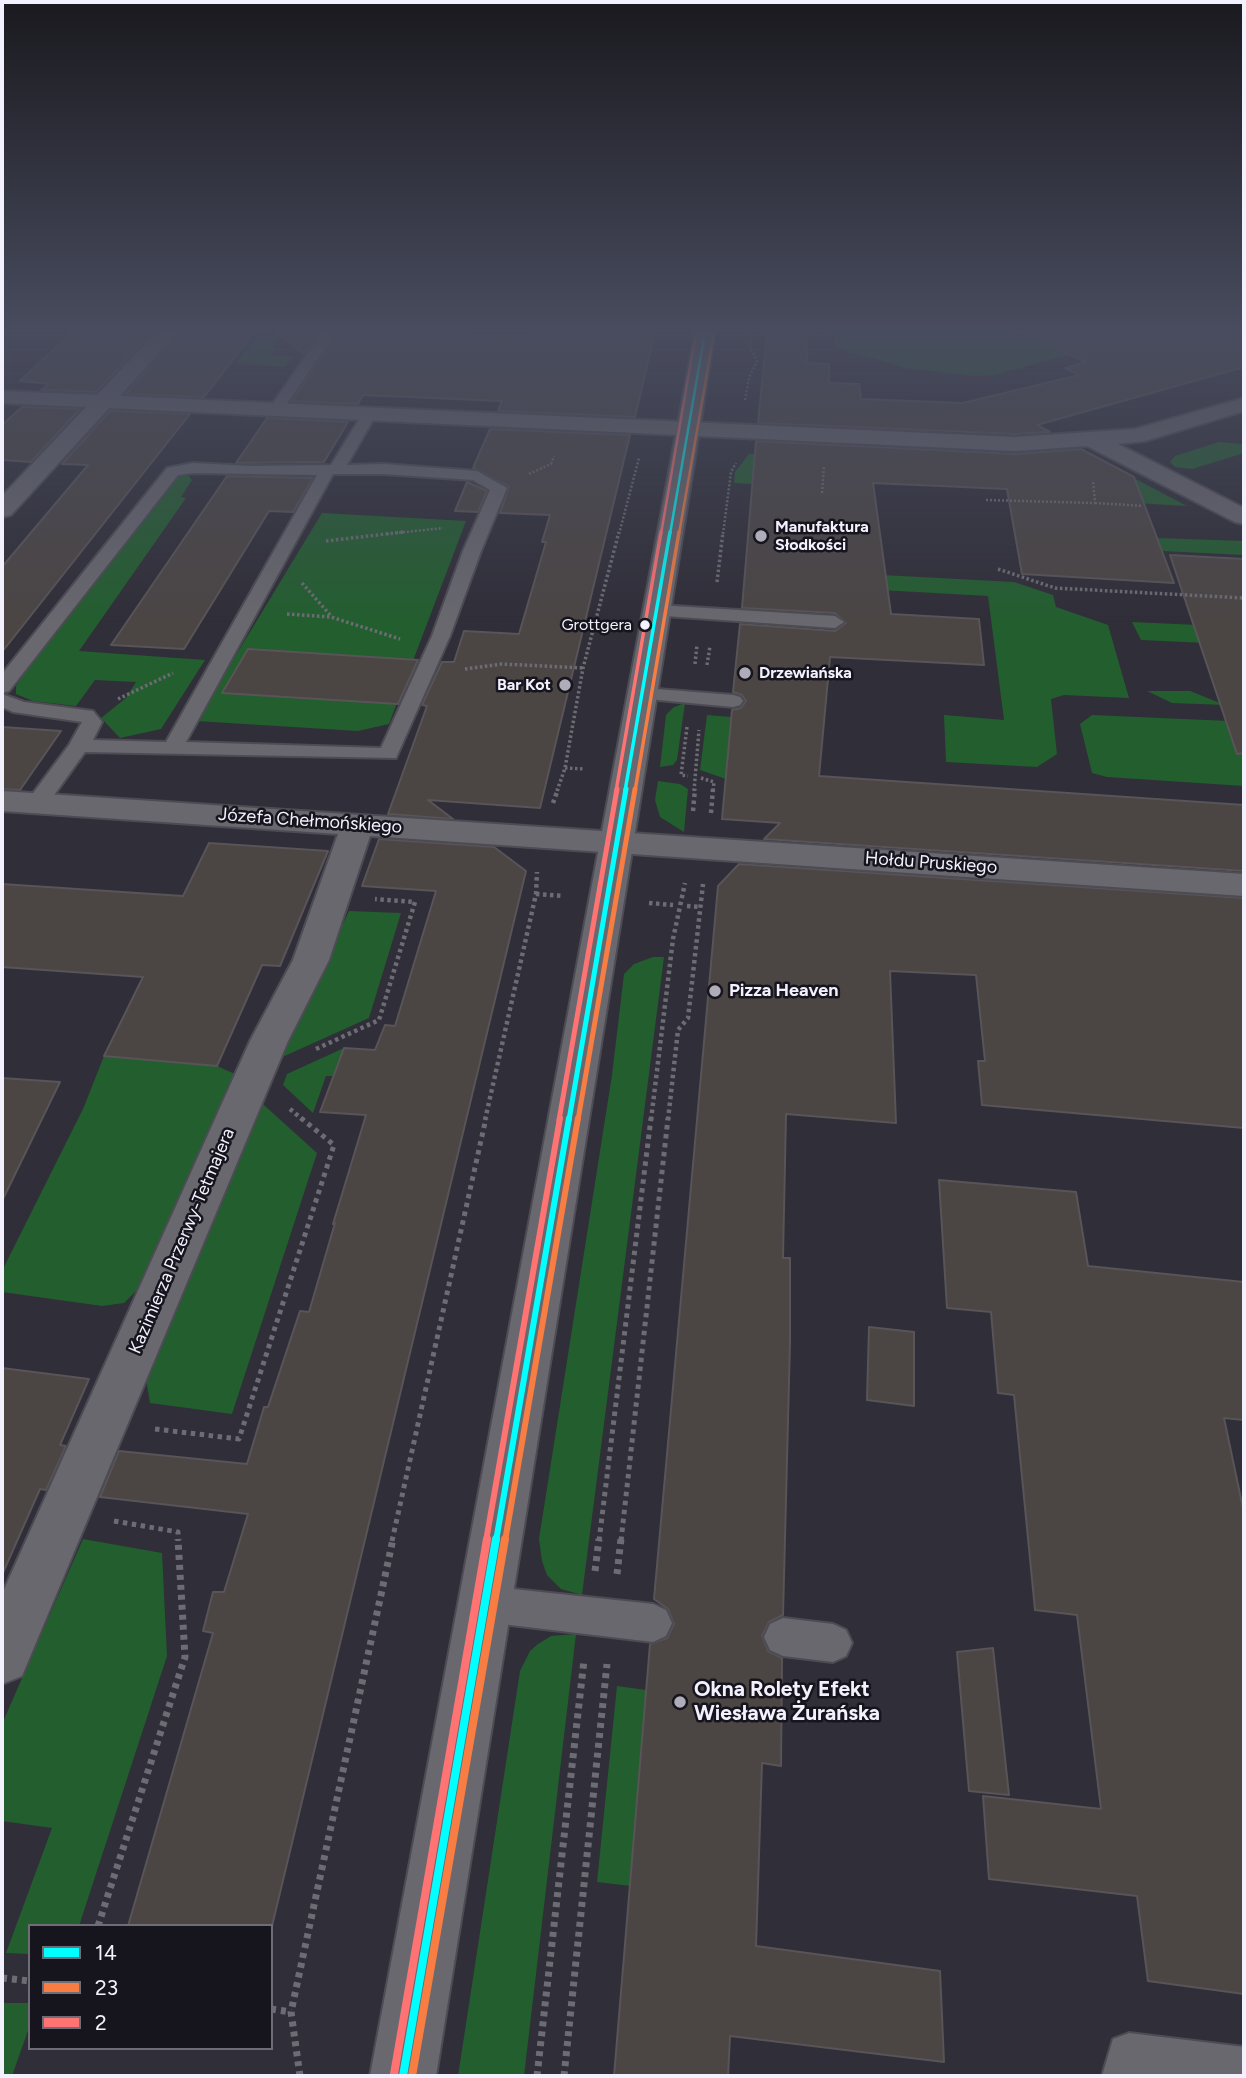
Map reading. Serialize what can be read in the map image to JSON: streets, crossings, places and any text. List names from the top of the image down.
{
  "streets": {
    "street": ["Józefa Chełmońskiego", "Hołdu Pruskiego", "Kazimierza Przerwy-Tetmajera"]
  },
  "crossings": [
    ["Józefa Chełmońskiego", "Hołdu Pruskiego"],
    ["Józefa Chełmońskiego", "Kazimierza Przerwy-Tetmajera"]
  ],
  "places": [
    "Manufaktura Słodkości",
    "Grottgera",
    "Drzewiańska",
    "Bar Kot",
    "Pizza Heaven",
    "Okna Rolety Efekt Wiesława Żurańska"
  ],
  "lines": ["transit line 14", "transit line 23", "transit line 2"],
  "legend": ["14", "23", "2"]
}
